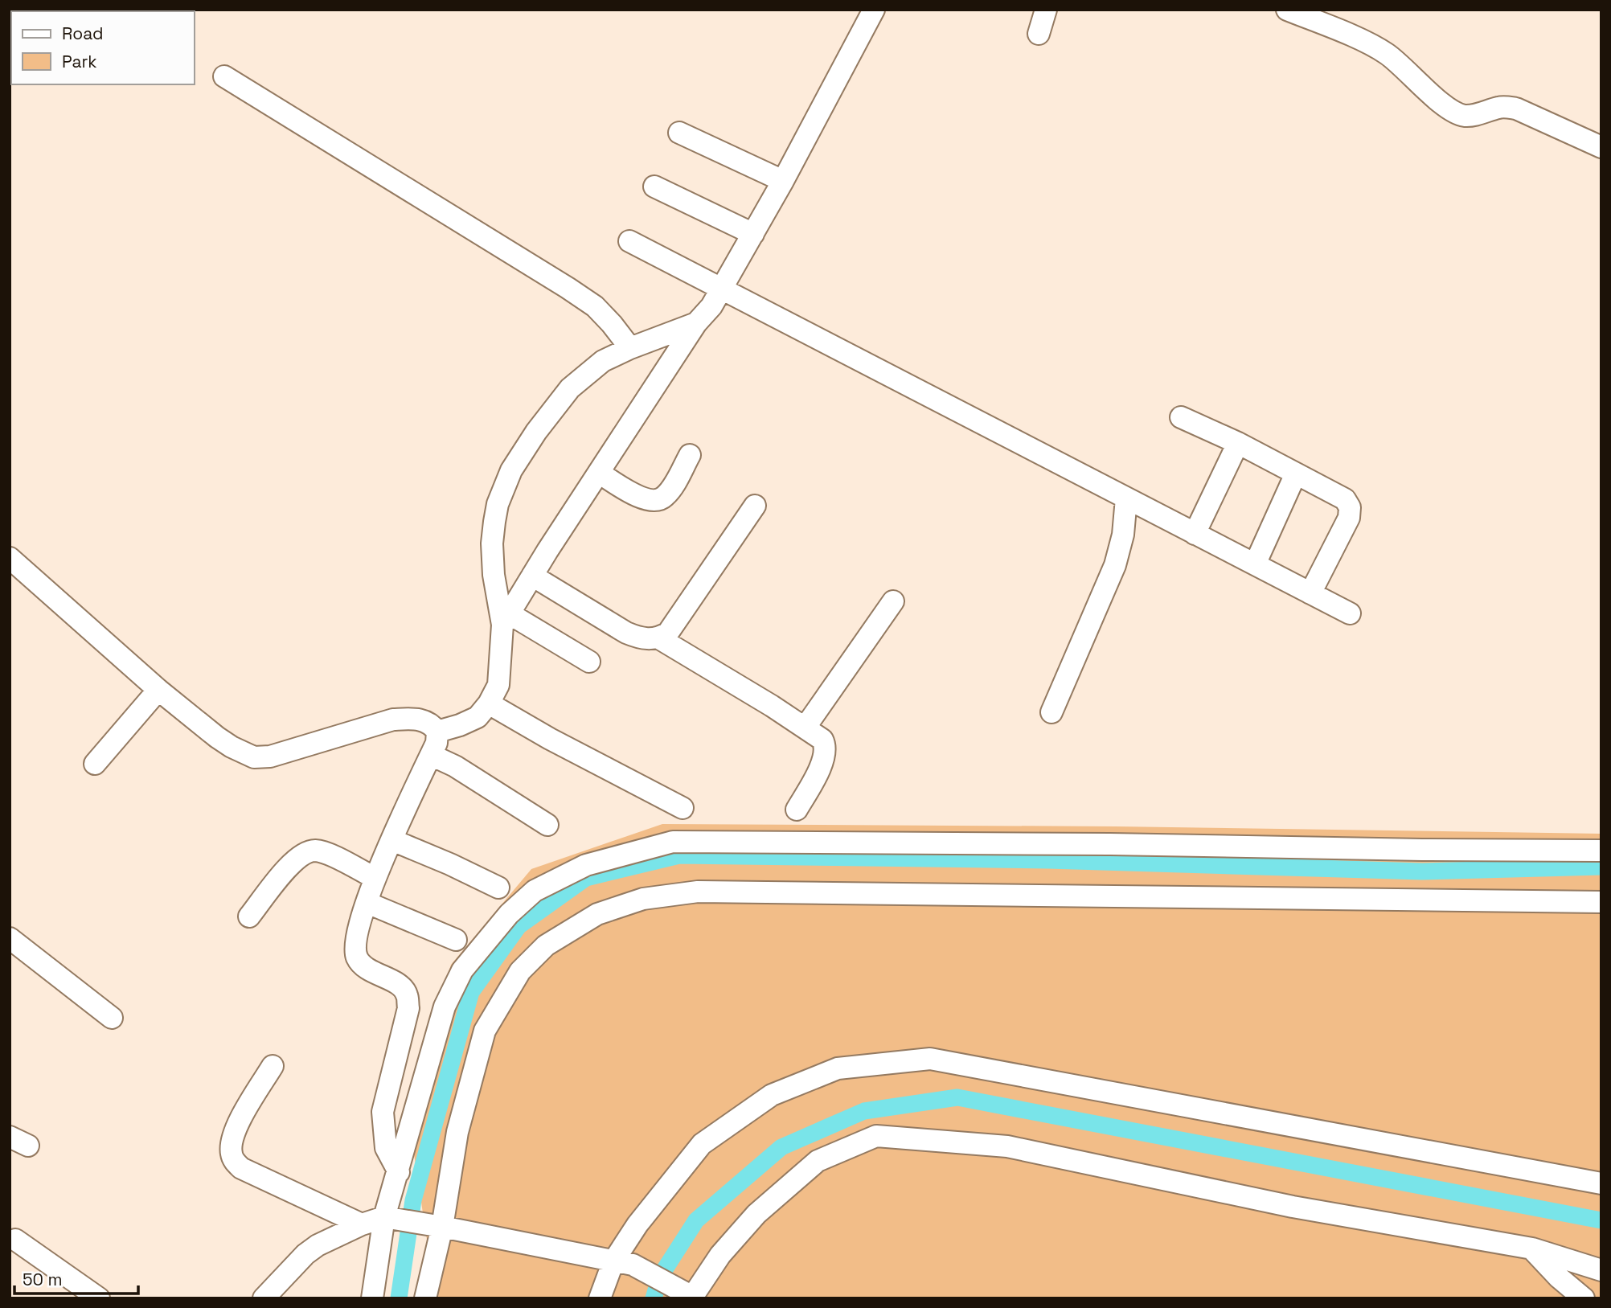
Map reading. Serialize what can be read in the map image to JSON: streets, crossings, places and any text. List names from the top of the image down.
{
  "legend": ["Road", "Park"],
  "scale_bar": "50 m"
}
